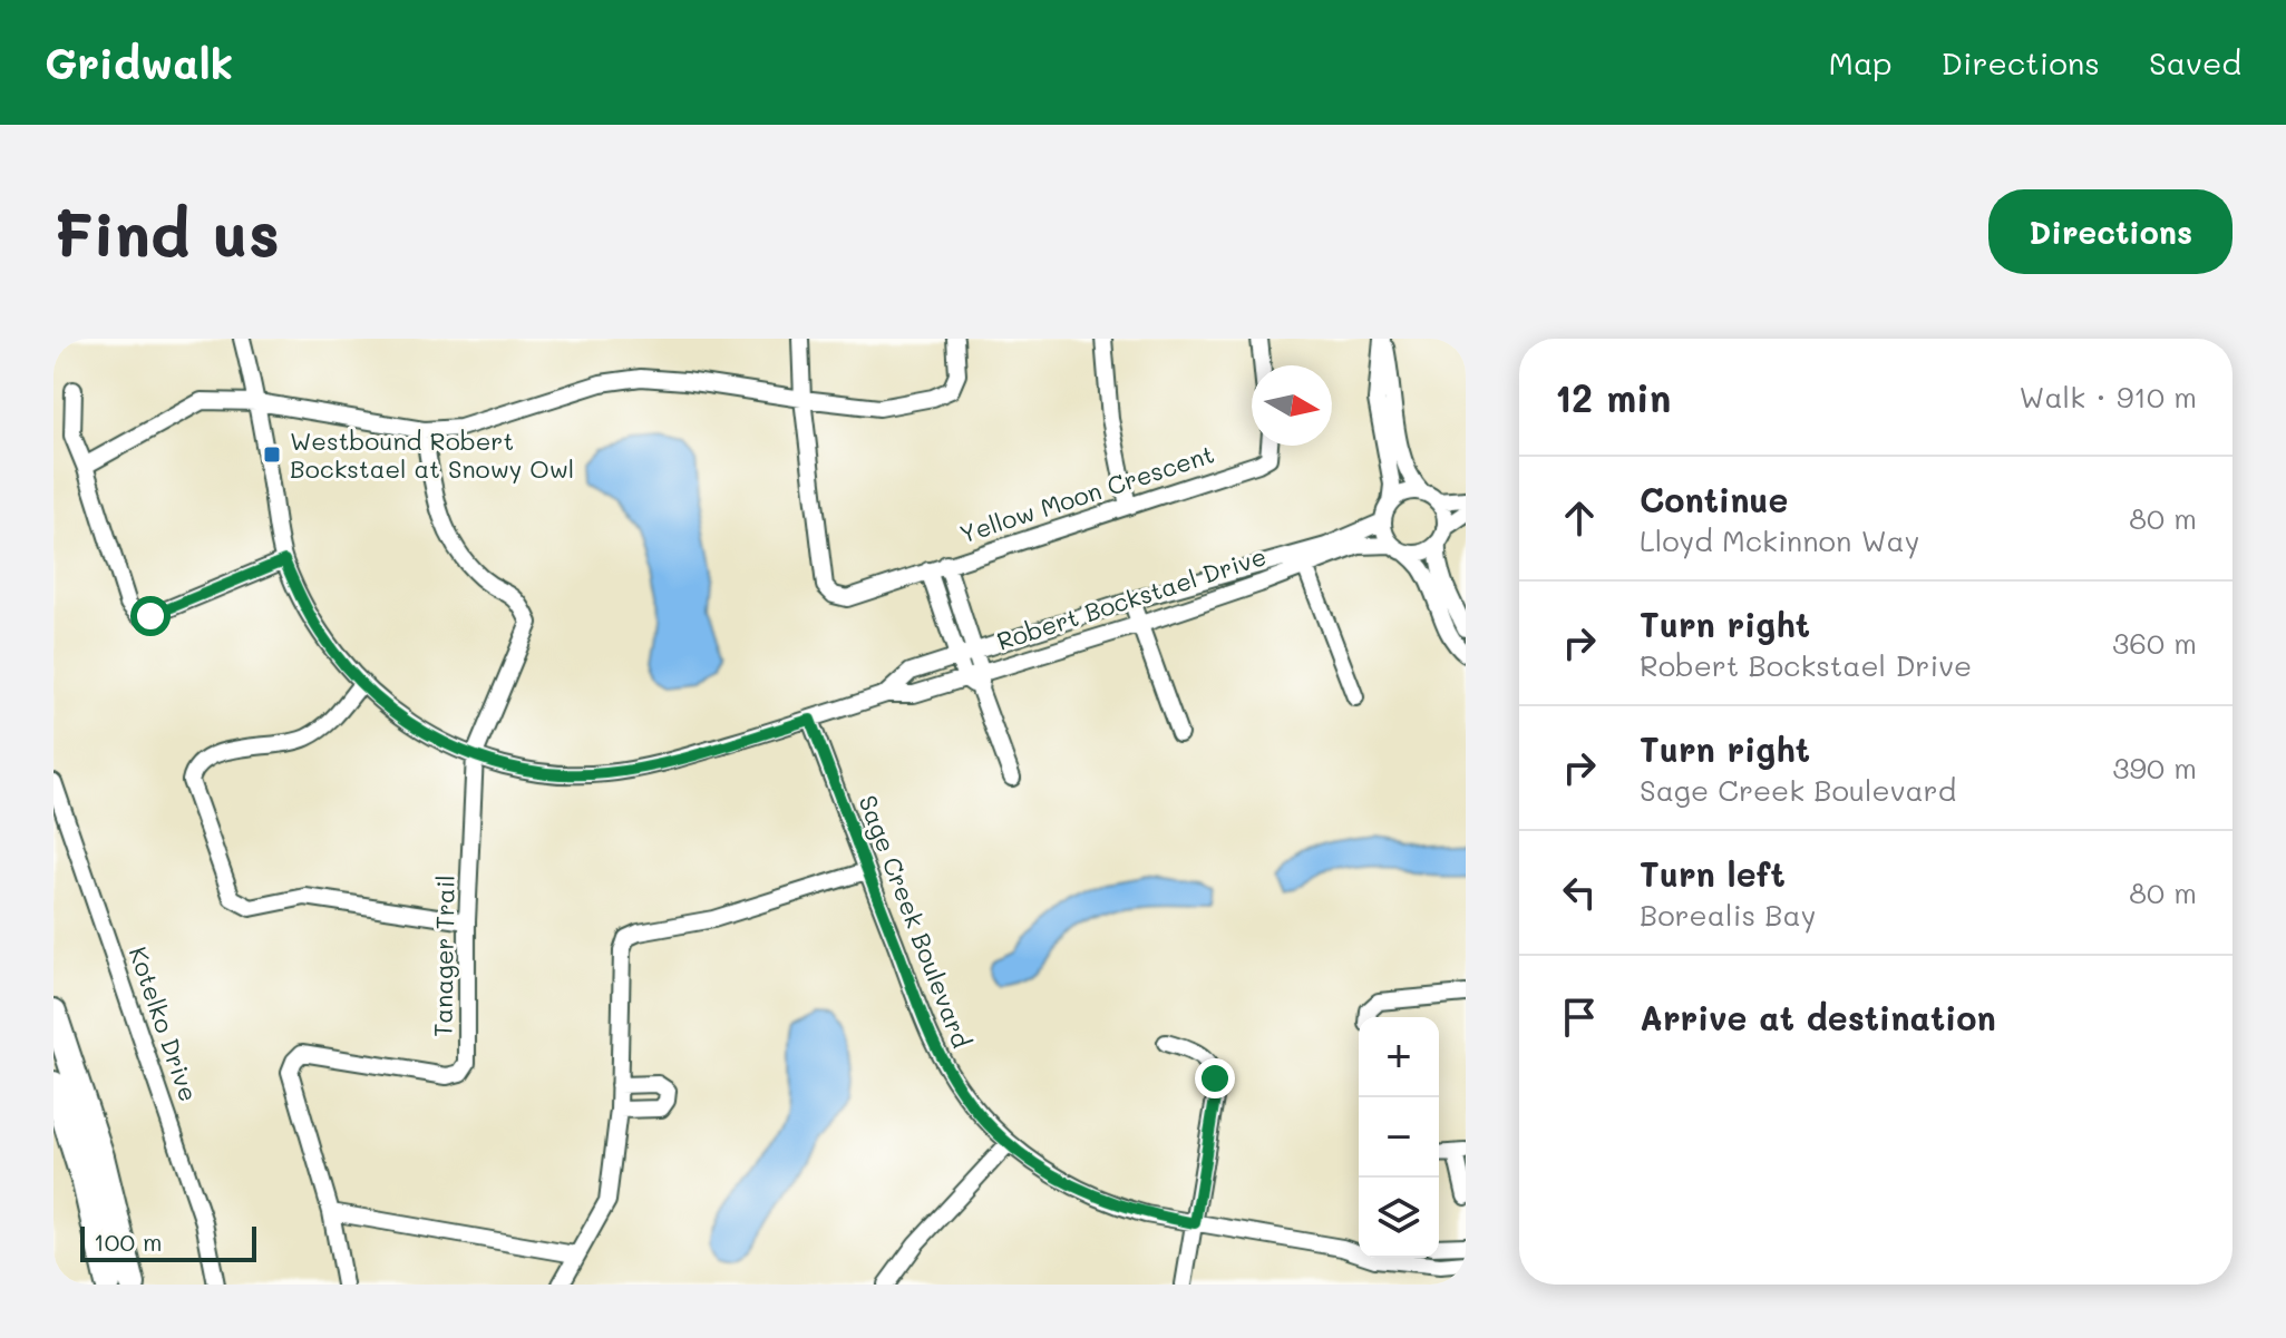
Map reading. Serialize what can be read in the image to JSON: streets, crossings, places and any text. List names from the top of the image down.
{
  "streets": {
    "street": [
      "Yellow Moon Crescent",
      "Robert Bockstael Drive",
      "Sage Creek Boulevard",
      "Tanager Trail",
      "Kotelko Drive"
    ]
  },
  "crossings": [
    ["Yellow Moon Crescent", "Robert Bockstael Drive"],
    ["Robert Bockstael Drive", "Sage Creek Boulevard"],
    ["Robert Bockstael Drive", "Tanager Trail"]
  ],
  "places": {
    "transit": ["Westbound Robert Bockstael at Snowy Owl"]
  },
  "scale_bar": "100 m",
  "north": "right",
  "page": {
    "header": "Gridwalk",
    "nav": ["Map", "Directions", "Saved"],
    "buttons": "Directions",
    "title": "Find us",
    "heading": ["12 min", "Walk · 910 m"],
    "list": [
      ["Continue", "Lloyd Mckinnon Way", "80 m"],
      ["Turn right", "Robert Bockstael Drive", "360 m"],
      ["Turn right", "Sage Creek Boulevard", "390 m"],
      ["Turn left", "Borealis Bay", "80 m"],
      "Arrive at destination"
    ],
    "map_buttons": ["+", "−"],
    "scale": "100 m"
  }
}
